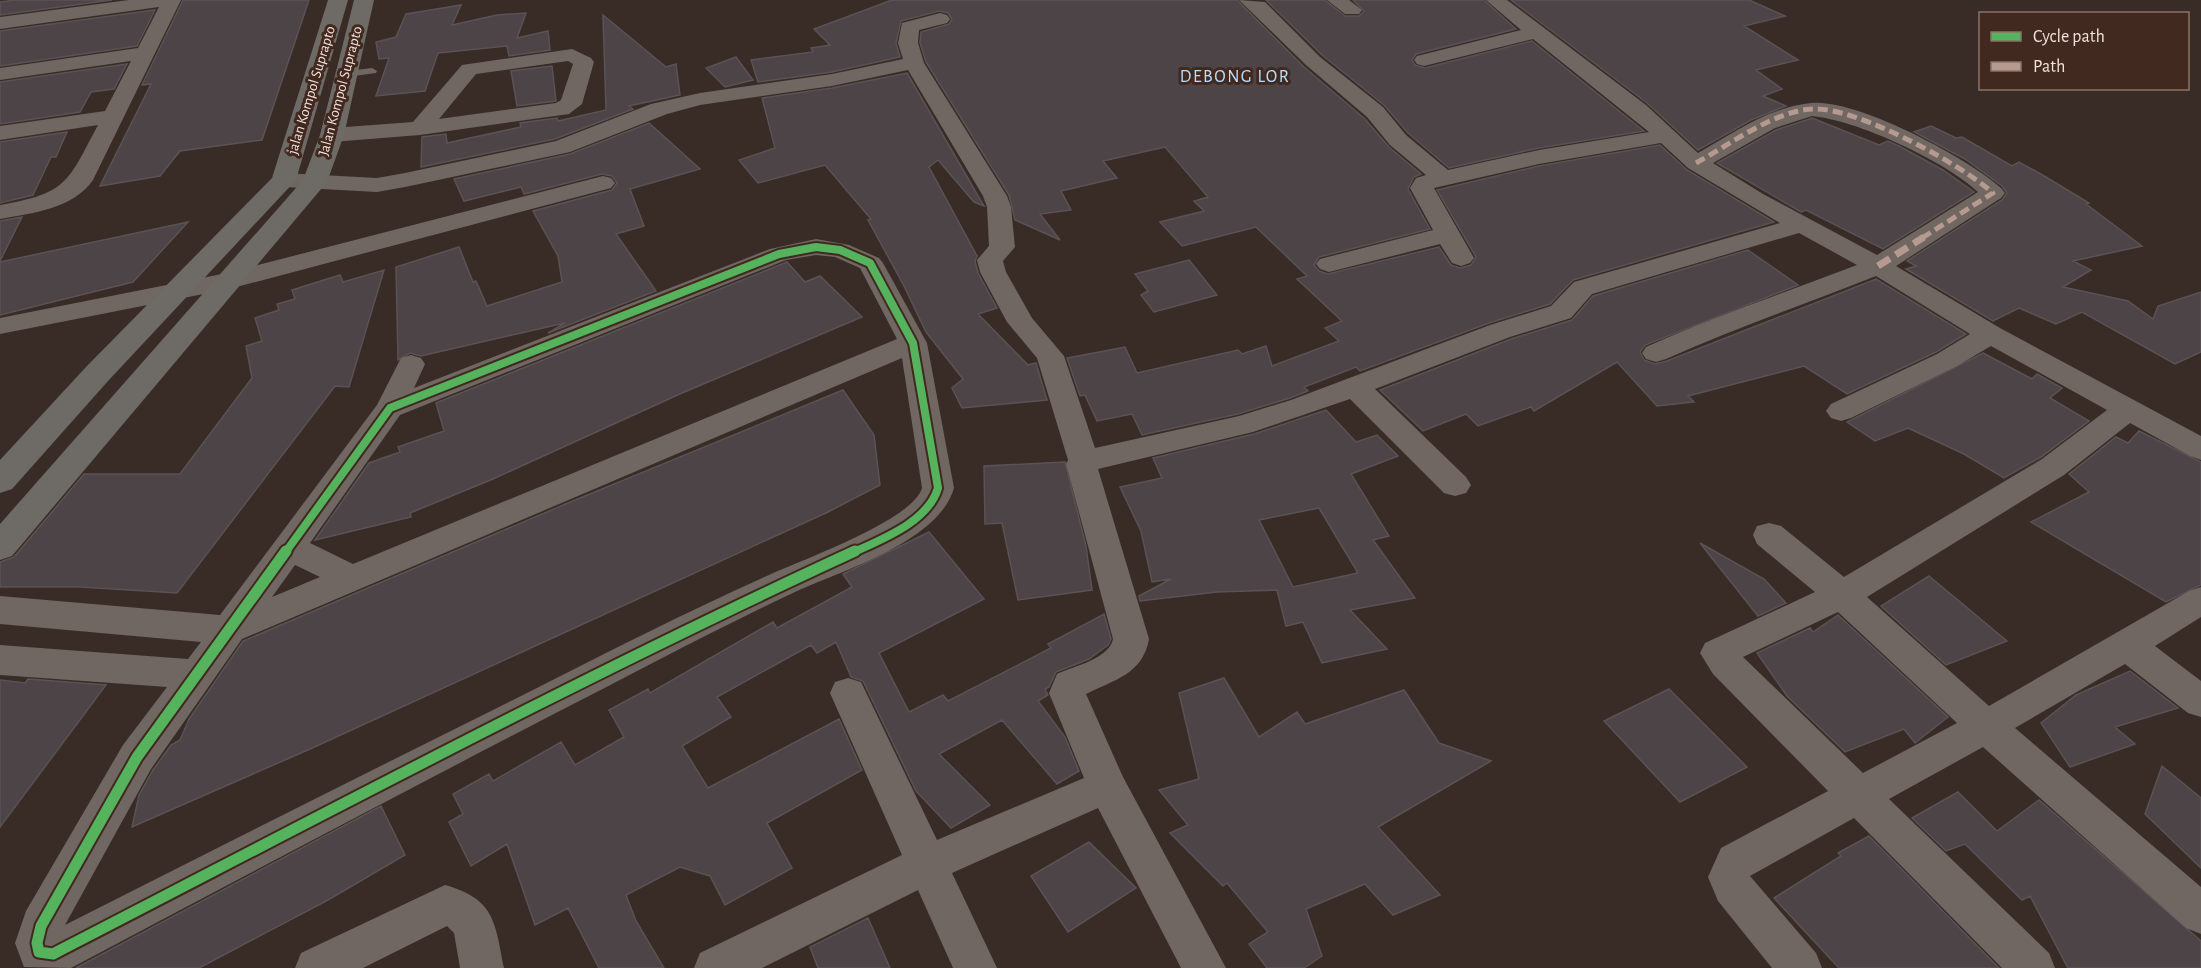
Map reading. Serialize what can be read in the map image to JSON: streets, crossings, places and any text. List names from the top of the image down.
{
  "streets": {
    "street": ["jalan Kompol Suprapto", "Jalan Kompol Suprapto"]
  },
  "districts": ["DEBONG LOR"],
  "legend": ["Cycle path", "Path"]
}
